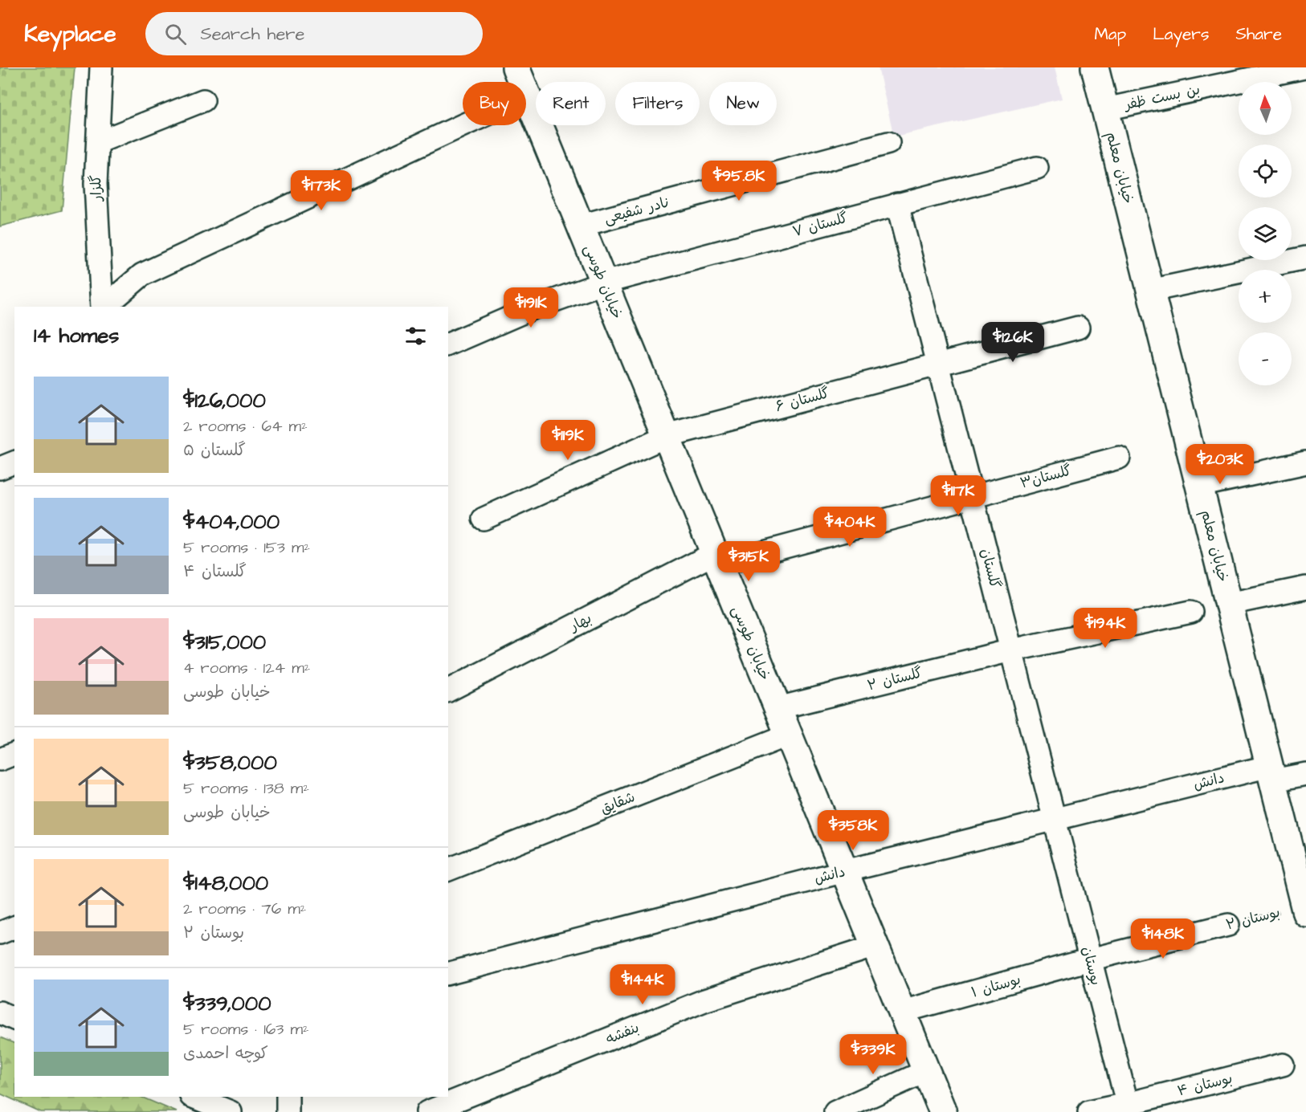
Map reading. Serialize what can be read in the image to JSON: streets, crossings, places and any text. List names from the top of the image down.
{
  "streets": {
    "street": [
      "بن بست ظفر",
      "خیابان معلم",
      "گلزار",
      "نادر شفیعی",
      "گلستان ۷",
      "خیابان طوسی",
      "گلستان ۶",
      "گلستان۳",
      "گلستان",
      "بهار",
      "گلستان ۲",
      "دانش",
      "شقایق",
      "بوستان ۲",
      "بوستان",
      "بوستان ۱",
      "بنفشه",
      "بوستان ۴"
    ]
  },
  "crossings": [
    ["بن بست ظفر", "خیابان معلم"],
    ["خیابان معلم", "دانش"],
    ["خیابان معلم", "بوستان ۲"],
    ["نادر شفیعی", "خیابان طوسی"],
    ["گلستان ۷", "خیابان طوسی"],
    ["گلستان ۷", "گلستان"],
    ["خیابان طوسی", "گلستان ۶"],
    ["خیابان طوسی", "گلستان۳"],
    ["خیابان طوسی", "بهار"],
    ["خیابان طوسی", "گلستان ۲"],
    ["خیابان طوسی", "دانش"],
    ["خیابان طوسی", "شقایق"],
    ["خیابان طوسی", "بوستان ۱"],
    ["خیابان طوسی", "بنفشه"],
    ["گلستان ۶", "گلستان"],
    ["گلستان۳", "گلستان"],
    ["گلستان۳", "بهار"],
    ["گلستان", "گلستان ۲"],
    ["گلستان", "دانش"],
    ["گلستان", "بوستان"],
    ["دانش", "بوستان"],
    ["بوستان ۲", "بوستان"],
    ["بوستان ۲", "بوستان ۱"],
    ["بوستان", "بوستان ۱"],
    ["بوستان", "بوستان ۴"]
  ],
  "north": "top",
  "page": {
    "header": "Keyplace",
    "search": "Search here",
    "nav": ["Map", "Layers", "Share"],
    "map_buttons": ["+", "−"],
    "chip": [
      "Buy",
      "Rent",
      "Filters",
      "New"
    ],
    "price": [
      "$95.8K",
      "$173K",
      "$191K",
      "$126K",
      "$119K",
      "$203K",
      "$117K",
      "$404K",
      "$315K",
      "$194K",
      "$358K",
      "$148K",
      "$144K",
      "$339K"
    ],
    "heading": "14 homes",
    "list": [
      {
        "name": "$126,000",
        "note": "2 rooms · 64 m² · گلستان ۵"
      },
      {
        "name": "$404,000",
        "note": "5 rooms · 153 m² · گلستان ۴"
      },
      {
        "name": "$315,000",
        "note": "4 rooms · 124 m² · خیابان طوسی"
      },
      {
        "name": "$358,000",
        "note": "5 rooms · 138 m² · خیابان طوسی"
      },
      {
        "name": "$148,000",
        "note": "2 rooms · 76 m² · بوستان ۲"
      },
      {
        "name": "$339,000",
        "note": "5 rooms · 163 m² · کوچه احمدی"
      }
    ]
  }
}
